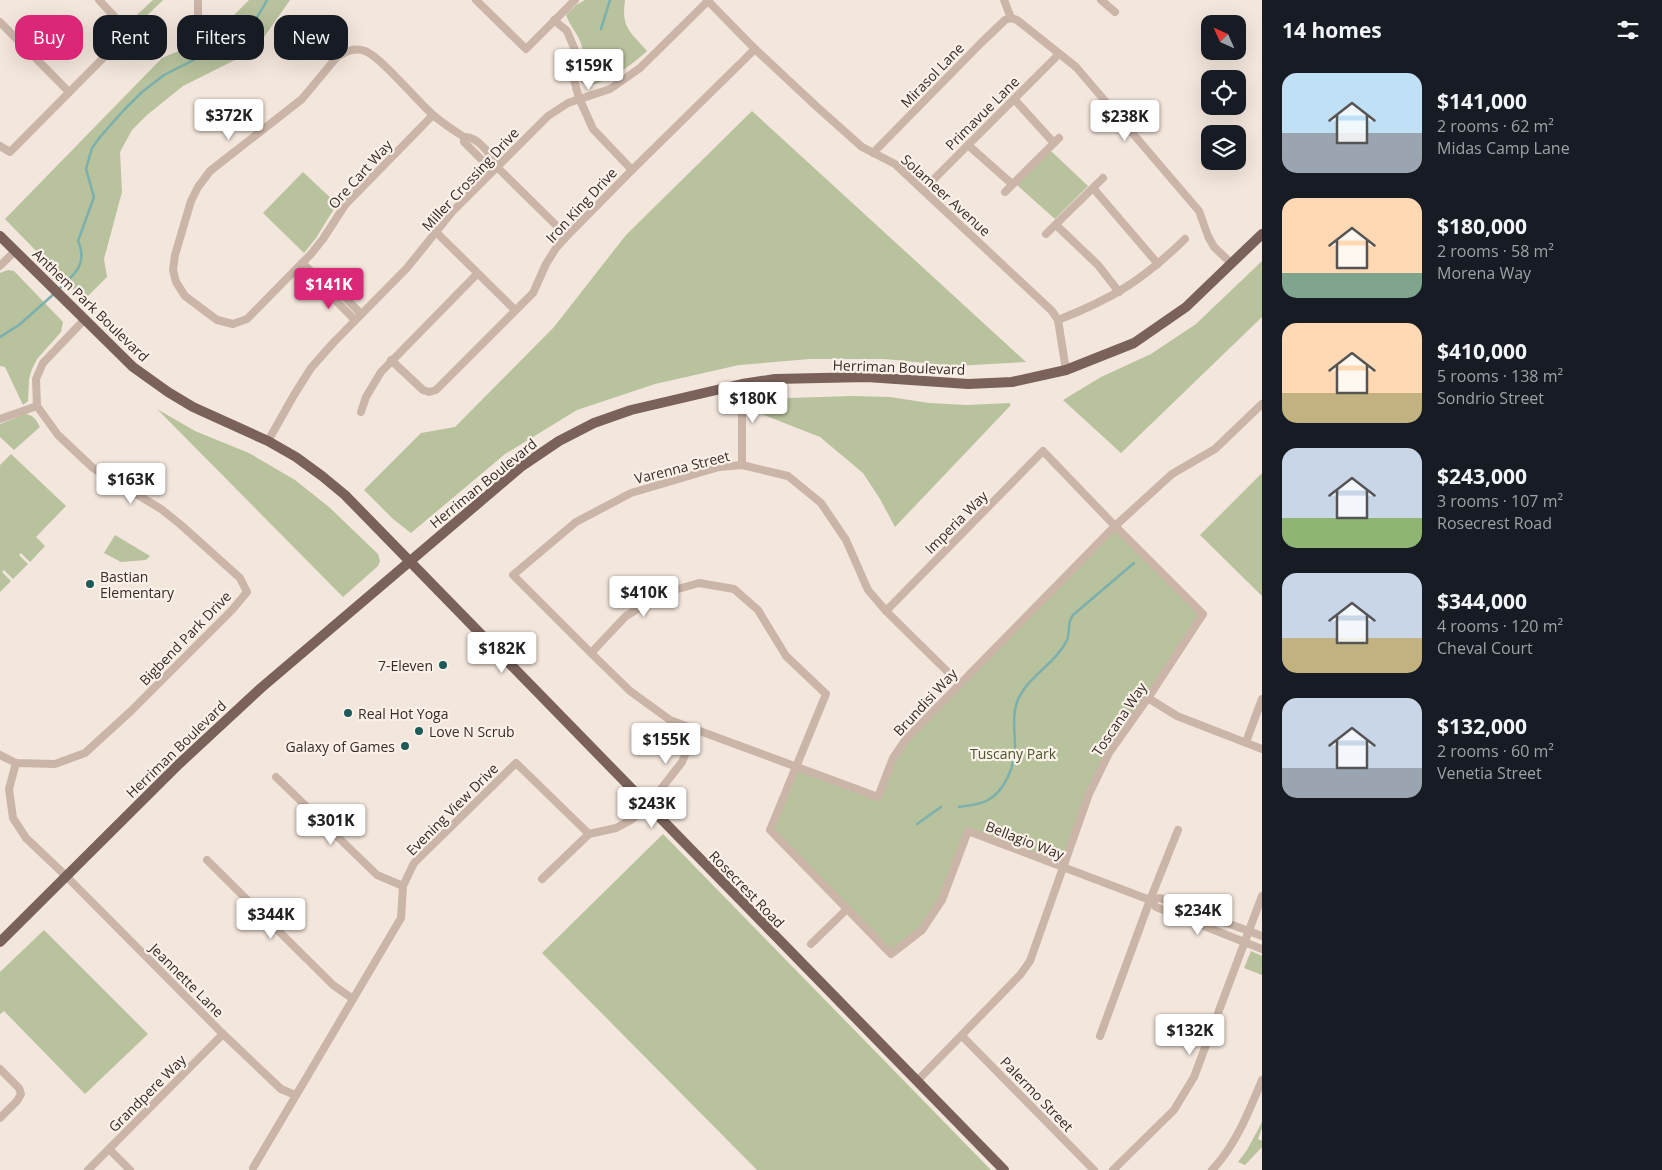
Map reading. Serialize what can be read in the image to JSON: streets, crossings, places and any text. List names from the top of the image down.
{
  "streets": {
    "main road": ["Anthem Park Boulevard", "Herriman Boulevard", "Rosecrest Road"],
    "street": [
      "Mirasol Lane",
      "Primavue Lane",
      "Ore Cart Way",
      "Miller Crossing Drive",
      "Solameer Avenue",
      "Iron King Drive",
      "Varenna Street",
      "Imperia Way",
      "Bigbend Park Drive",
      "Brundisi Way",
      "Toscana Way",
      "Evening View Drive",
      "Bellagio Way",
      "Jeannette Lane",
      "Grandpere Way",
      "Palermo Street"
    ]
  },
  "crossings": [
    ["Mirasol Lane", "Solameer Avenue"],
    ["Primavue Lane", "Solameer Avenue"],
    ["Miller Crossing Drive", "Solameer Avenue"],
    ["Miller Crossing Drive", "Anthem Park Boulevard"],
    ["Solameer Avenue", "Iron King Drive"],
    ["Anthem Park Boulevard", "Herriman Boulevard"],
    ["Anthem Park Boulevard", "Rosecrest Road"],
    ["Herriman Boulevard", "Rosecrest Road"],
    ["Herriman Boulevard", "Jeannette Lane"],
    ["Varenna Street", "Imperia Way"],
    ["Varenna Street", "Brundisi Way"],
    ["Imperia Way", "Toscana Way"],
    ["Bigbend Park Drive", "Jeannette Lane"],
    ["Brundisi Way", "Toscana Way"],
    ["Brundisi Way", "Bellagio Way"],
    ["Toscana Way", "Bellagio Way"],
    ["Toscana Way", "Rosecrest Road"],
    ["Toscana Way", "Palermo Street"],
    ["Evening View Drive", "Jeannette Lane"],
    ["Jeannette Lane", "Grandpere Way"]
  ],
  "parks": ["Tuscany Park"],
  "places": [
    "Bastian Elementary",
    "7-Eleven",
    "Real Hot Yoga",
    "Love N Scrub",
    "Galaxy of Games"
  ],
  "north": "top left",
  "page": {
    "heading": "14 homes",
    "chip": [
      "Buy",
      "Rent",
      "Filters",
      "New"
    ],
    "price": [
      "$159K",
      "$372K",
      "$238K",
      "$141K",
      "$180K",
      "$163K",
      "$410K",
      "$182K",
      "$155K",
      "$243K",
      "$301K",
      "$234K",
      "$344K",
      "$132K"
    ],
    "list": [
      {
        "name": "$141,000",
        "note": "2 rooms · 62 m² · Midas Camp Lane"
      },
      {
        "name": "$180,000",
        "note": "2 rooms · 58 m² · Morena Way"
      },
      {
        "name": "$410,000",
        "note": "5 rooms · 138 m² · Sondrio Street"
      },
      {
        "name": "$243,000",
        "note": "3 rooms · 107 m² · Rosecrest Road"
      },
      {
        "name": "$344,000",
        "note": "4 rooms · 120 m² · Cheval Court"
      },
      {
        "name": "$132,000",
        "note": "2 rooms · 60 m² · Venetia Street"
      }
    ]
  }
}
